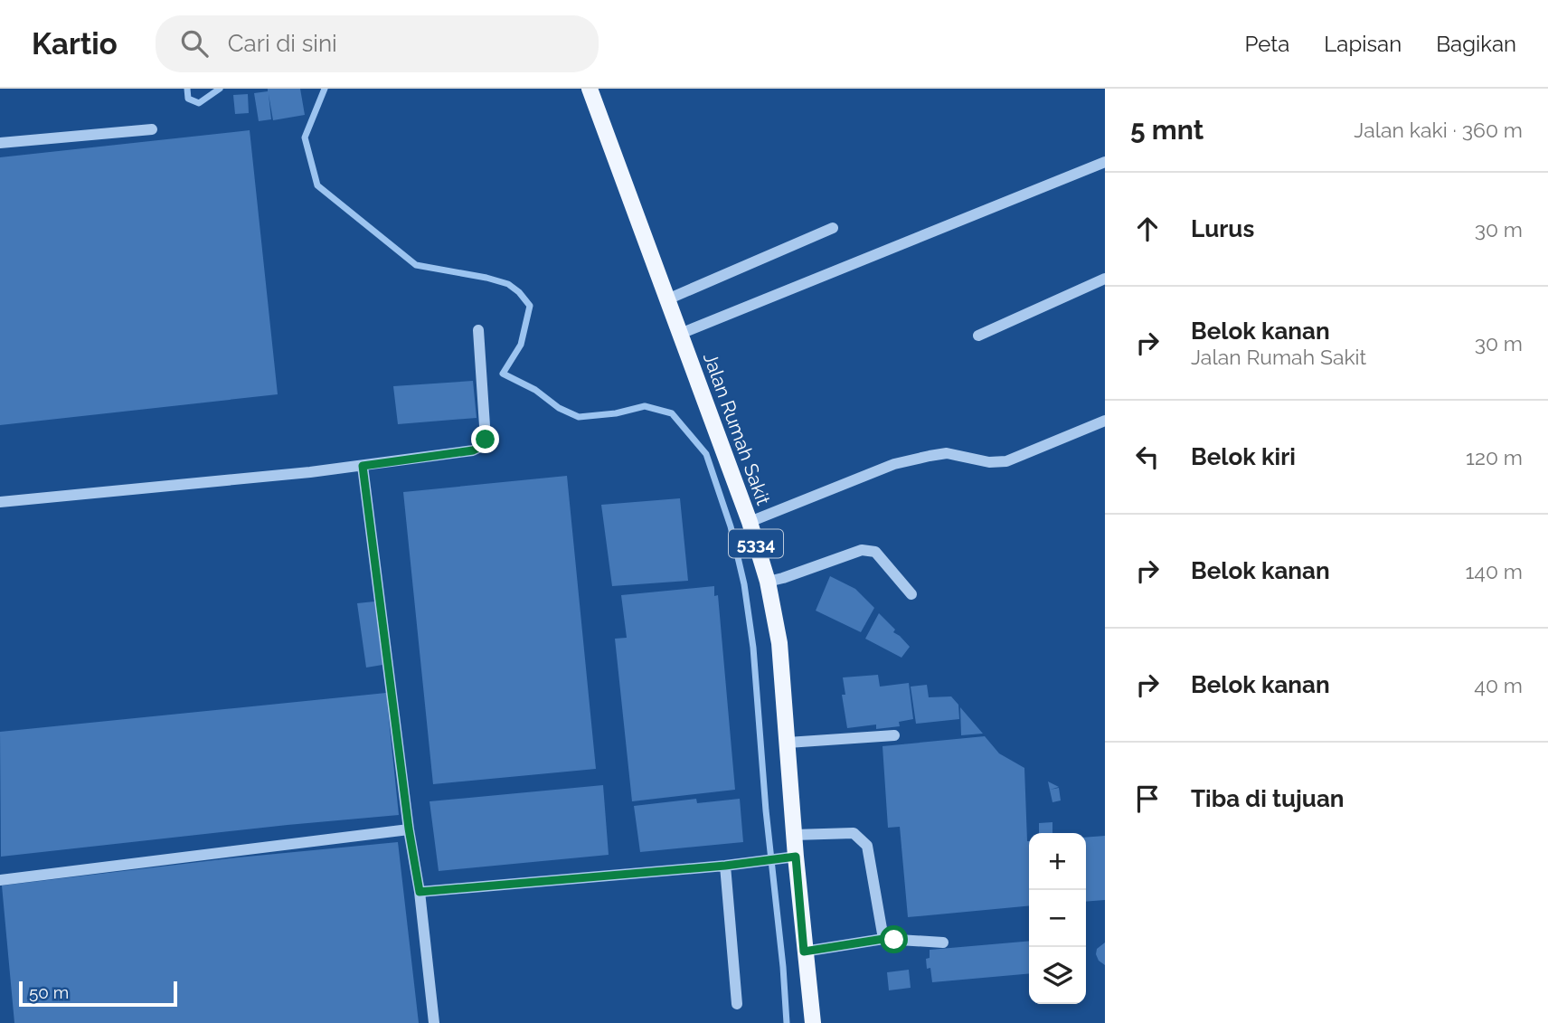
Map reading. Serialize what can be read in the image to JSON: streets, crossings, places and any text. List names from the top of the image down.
{
  "streets": {
    "main road": ["Jalan Rumah Sakit", "5334"]
  },
  "scale_bar": "50 m",
  "page": {
    "header": "Kartio",
    "search": "Cari di sini",
    "nav": ["Peta", "Lapisan", "Bagikan"],
    "heading": ["5 mnt", "Jalan kaki · 360 m"],
    "list": [
      ["Lurus", "30 m"],
      ["Belok kanan", "Jalan Rumah Sakit", "30 m"],
      ["Belok kiri", "120 m"],
      ["Belok kanan", "140 m"],
      ["Belok kanan", "40 m"],
      "Tiba di tujuan"
    ],
    "map_buttons": ["+", "−"],
    "scale": "50 m"
  }
}
